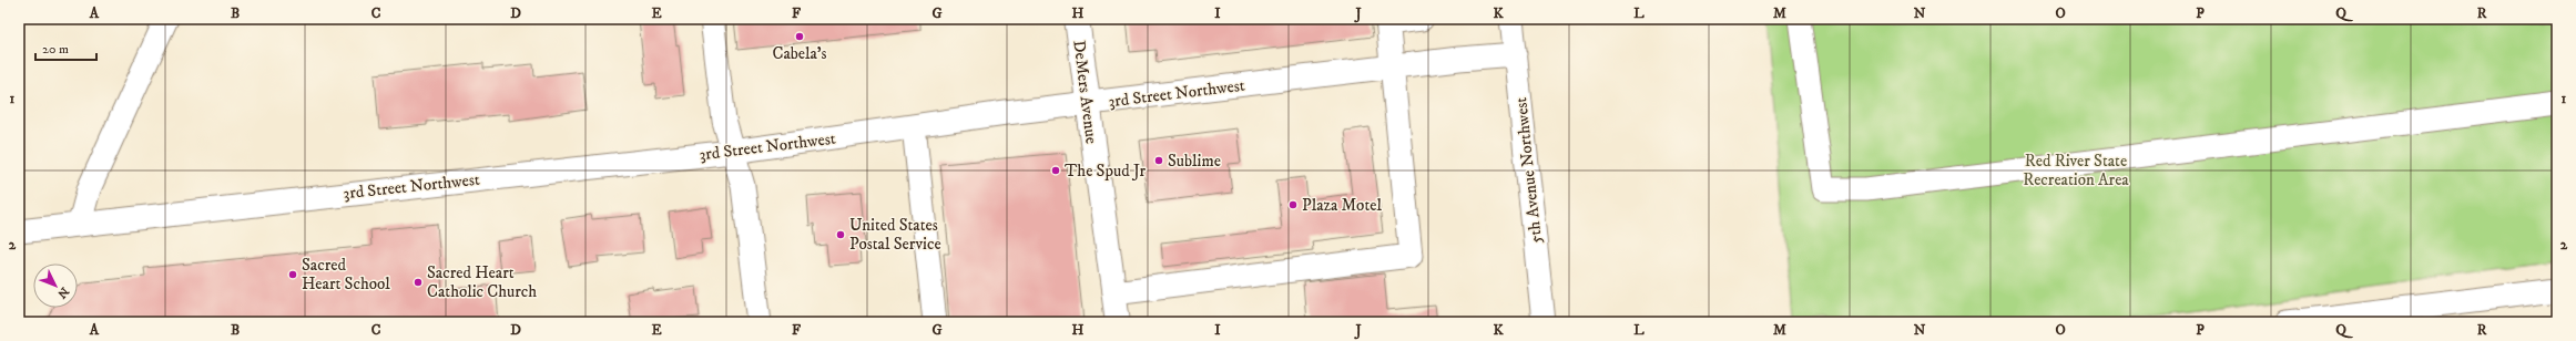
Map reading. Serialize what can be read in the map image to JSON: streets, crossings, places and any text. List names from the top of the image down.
{
  "streets": {
    "main road": ["DeMers Avenue"],
    "street": ["3rd Street Northwest", "5th Avenue Northwest"]
  },
  "crossings": [
    ["DeMers Avenue", "3rd Street Northwest"],
    ["3rd Street Northwest", "5th Avenue Northwest"]
  ],
  "parks": ["Red River State Recreation Area"],
  "places": [
    "Cabela's",
    "Sublime",
    "The Spud Jr",
    "Plaza Motel",
    "United States Postal Service",
    "Sacred Heart School",
    "Sacred Heart Catholic Church"
  ],
  "scale_bar": "20 m",
  "north": "bottom right",
  "grid": {
    "columns": [
      "A",
      "B",
      "C",
      "D",
      "E",
      "F",
      "G",
      "H",
      "I",
      "J",
      "K",
      "L",
      "M",
      "N",
      "O",
      "P",
      "Q",
      "R"
    ],
    "rows": ["1", "2"]
  }
}
